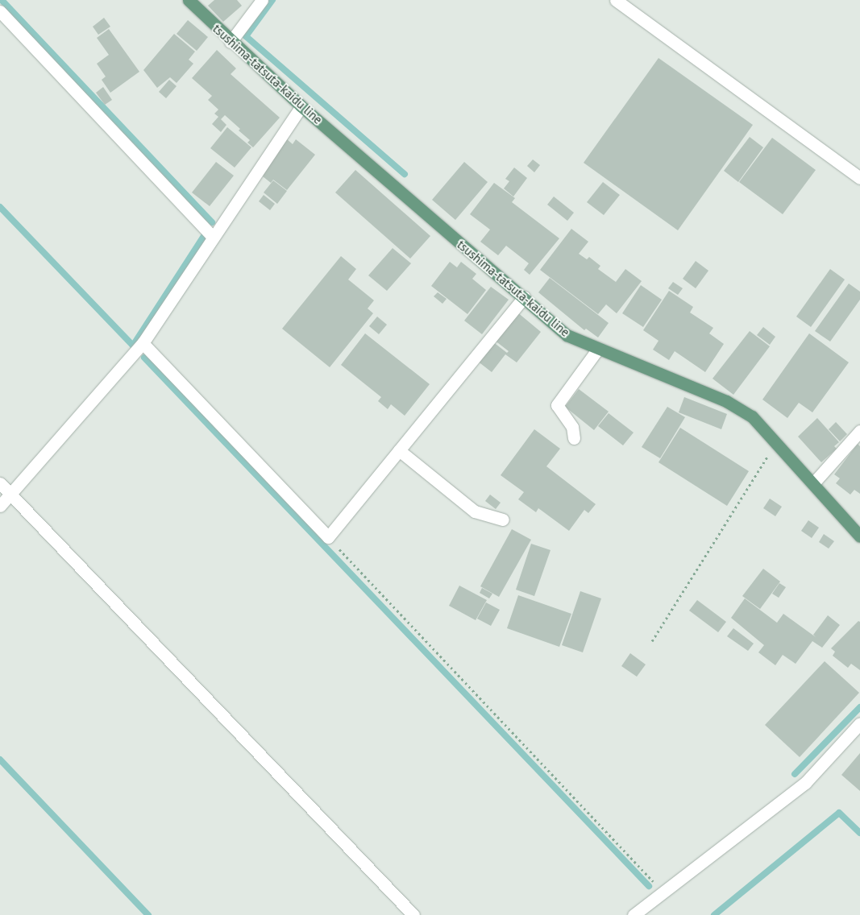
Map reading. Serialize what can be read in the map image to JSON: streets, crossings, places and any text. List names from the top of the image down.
{
  "streets": {
    "main road": ["tsushima-tatsuta-kaidu line"]
  }
}
